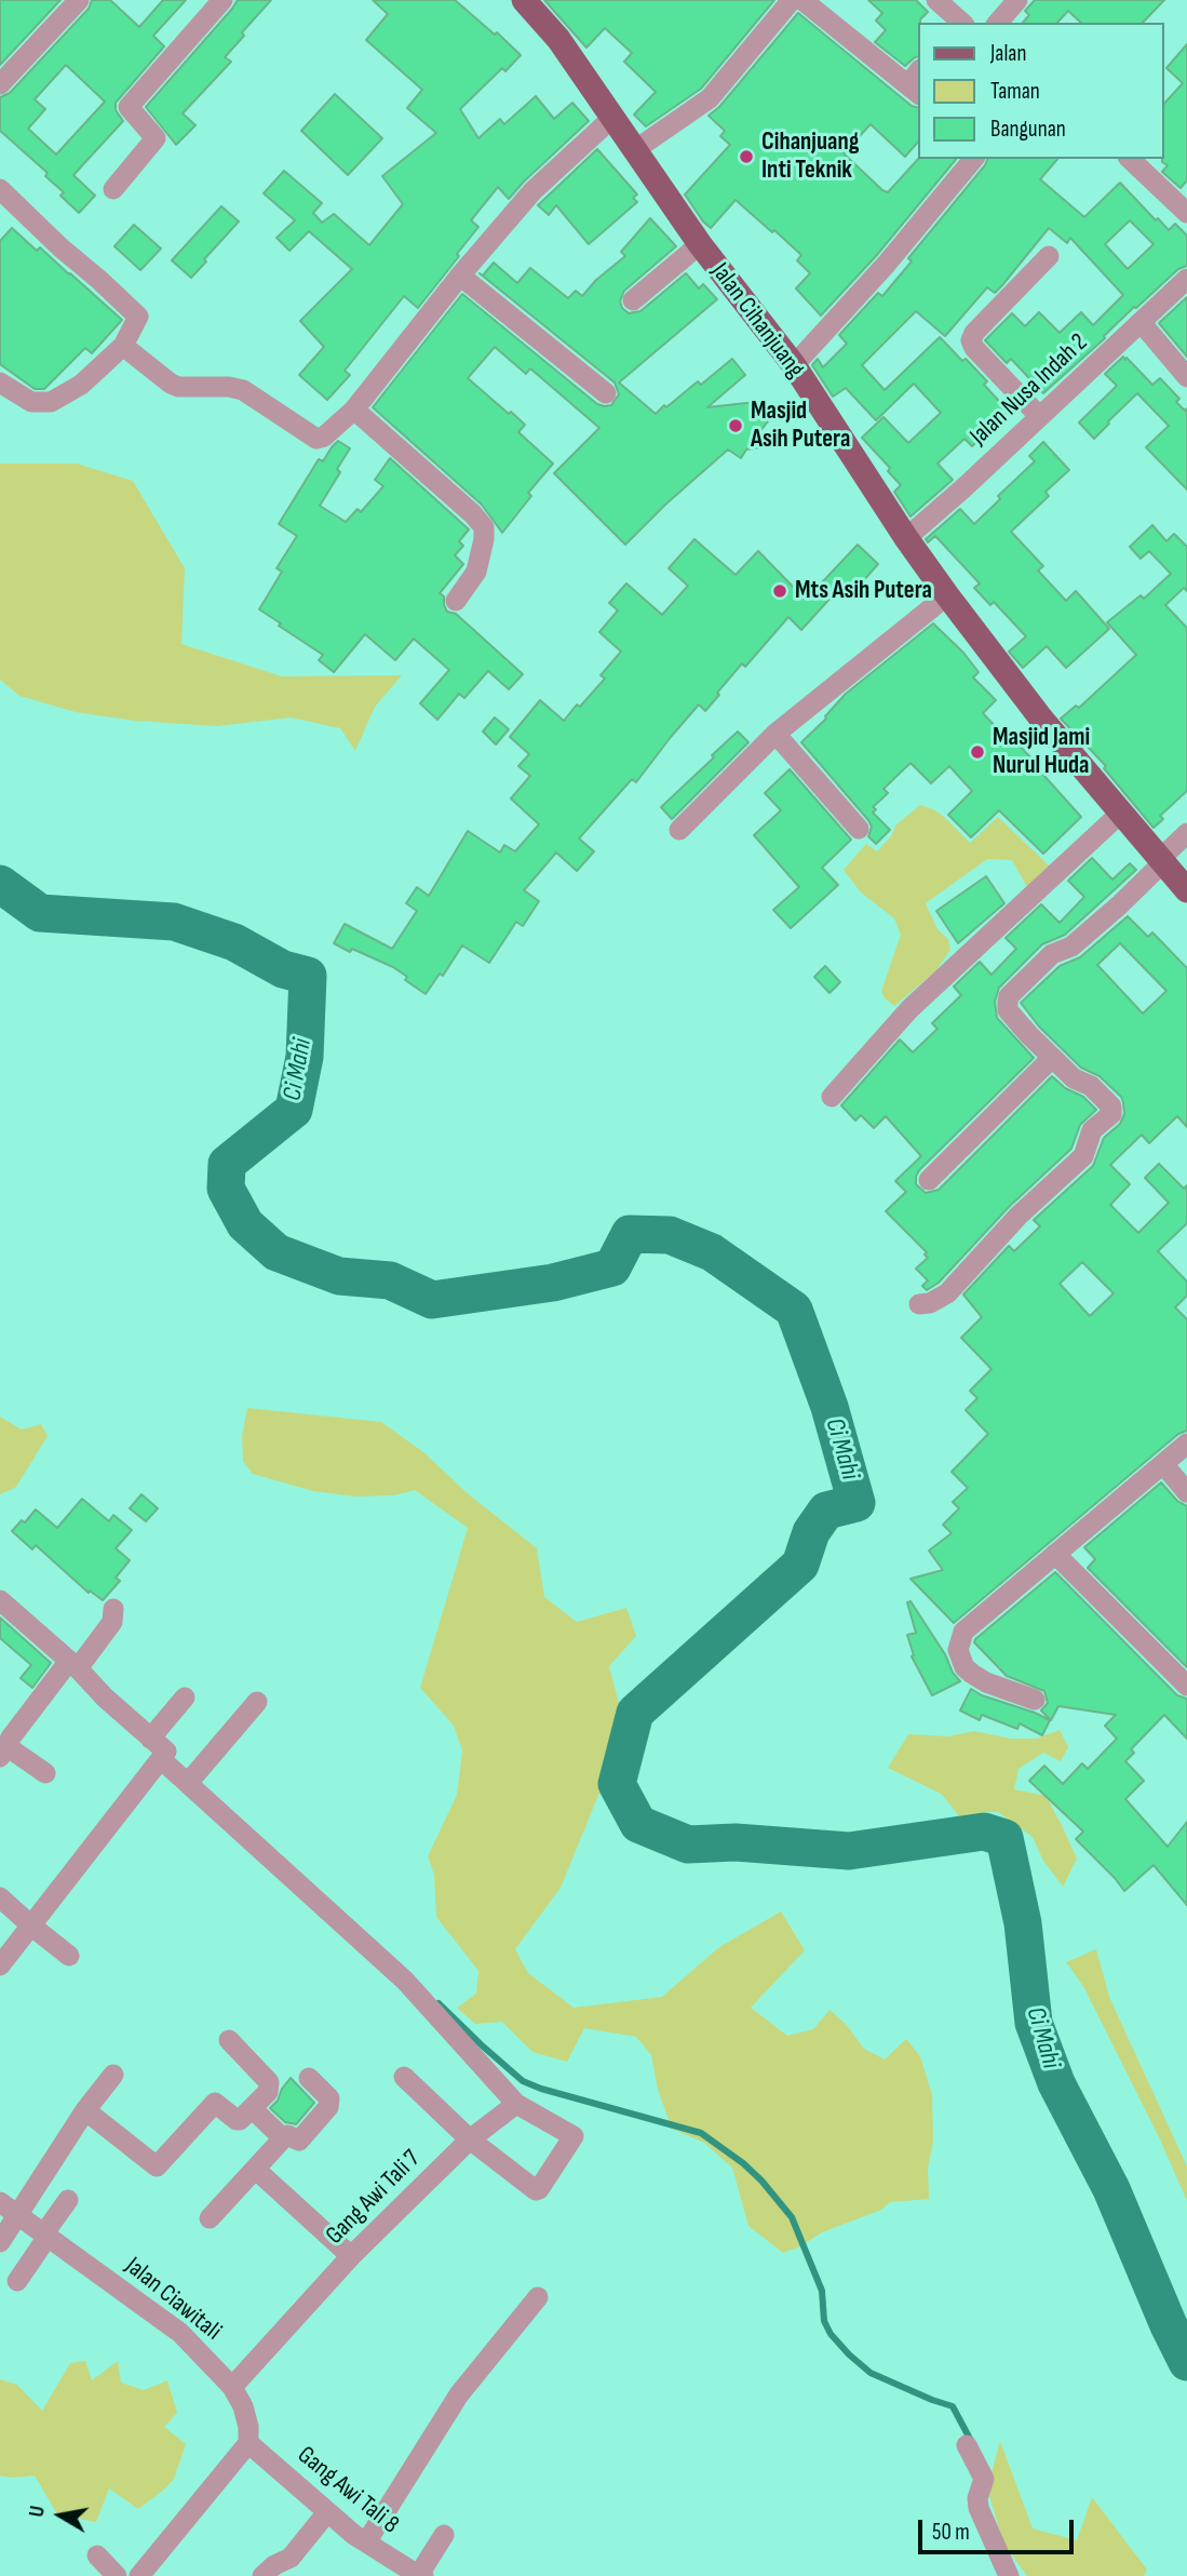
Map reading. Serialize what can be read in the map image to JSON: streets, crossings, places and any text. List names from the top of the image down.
{
  "streets": {
    "main road": ["Jalan Cihanjuang"],
    "street": [
      "Jalan Nusa Indah 2",
      "Gang Awi Tali 7",
      "Jalan Ciawitali",
      "Gang Awi Tali 8"
    ]
  },
  "crossings": [
    ["Jalan Cihanjuang", "Jalan Nusa Indah 2"],
    ["Gang Awi Tali 7", "Jalan Ciawitali"],
    ["Jalan Ciawitali", "Gang Awi Tali 8"]
  ],
  "water": ["Ci Mahi"],
  "places": [
    "Cihanjuang Inti Teknik",
    "Masjid Asih Putera",
    "Mts Asih Putera",
    "Masjid Jami Nurul Huda"
  ],
  "legend": ["Jalan", "Taman", "Bangunan"],
  "scale_bar": "50 m",
  "north": "left"
}
